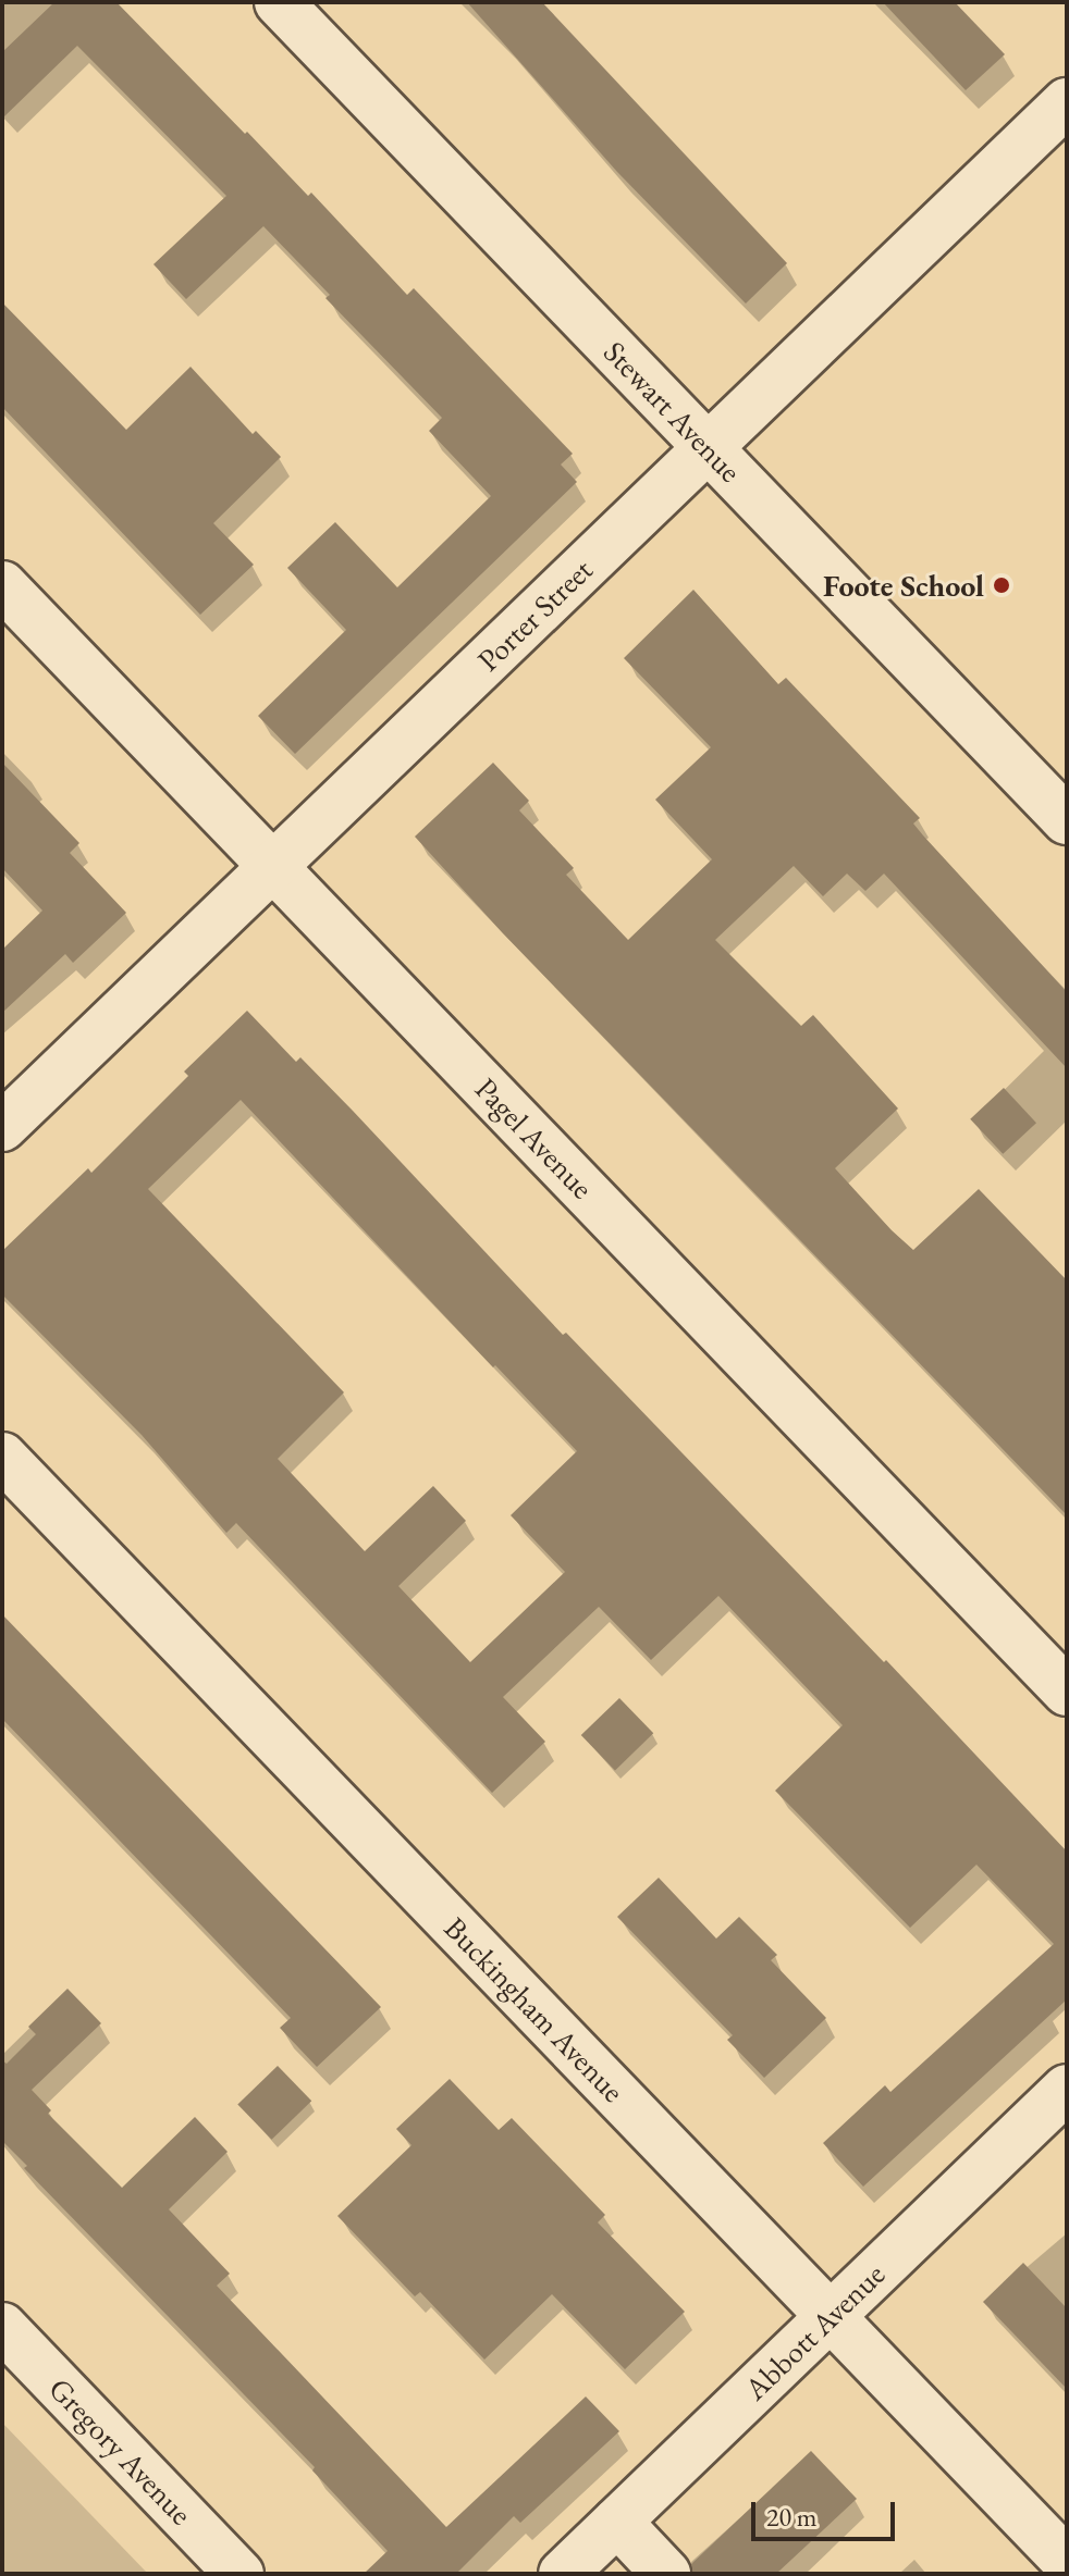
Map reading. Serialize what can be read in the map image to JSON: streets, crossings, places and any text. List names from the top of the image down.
{
  "streets": {
    "street": [
      "Stewart Avenue",
      "Porter Street",
      "Pagel Avenue",
      "Buckingham Avenue",
      "Abbott Avenue",
      "Gregory Avenue"
    ]
  },
  "crossings": [
    ["Stewart Avenue", "Porter Street"],
    ["Porter Street", "Pagel Avenue"],
    ["Buckingham Avenue", "Abbott Avenue"]
  ],
  "places": ["Foote School"],
  "scale_bar": "20 m"
}
